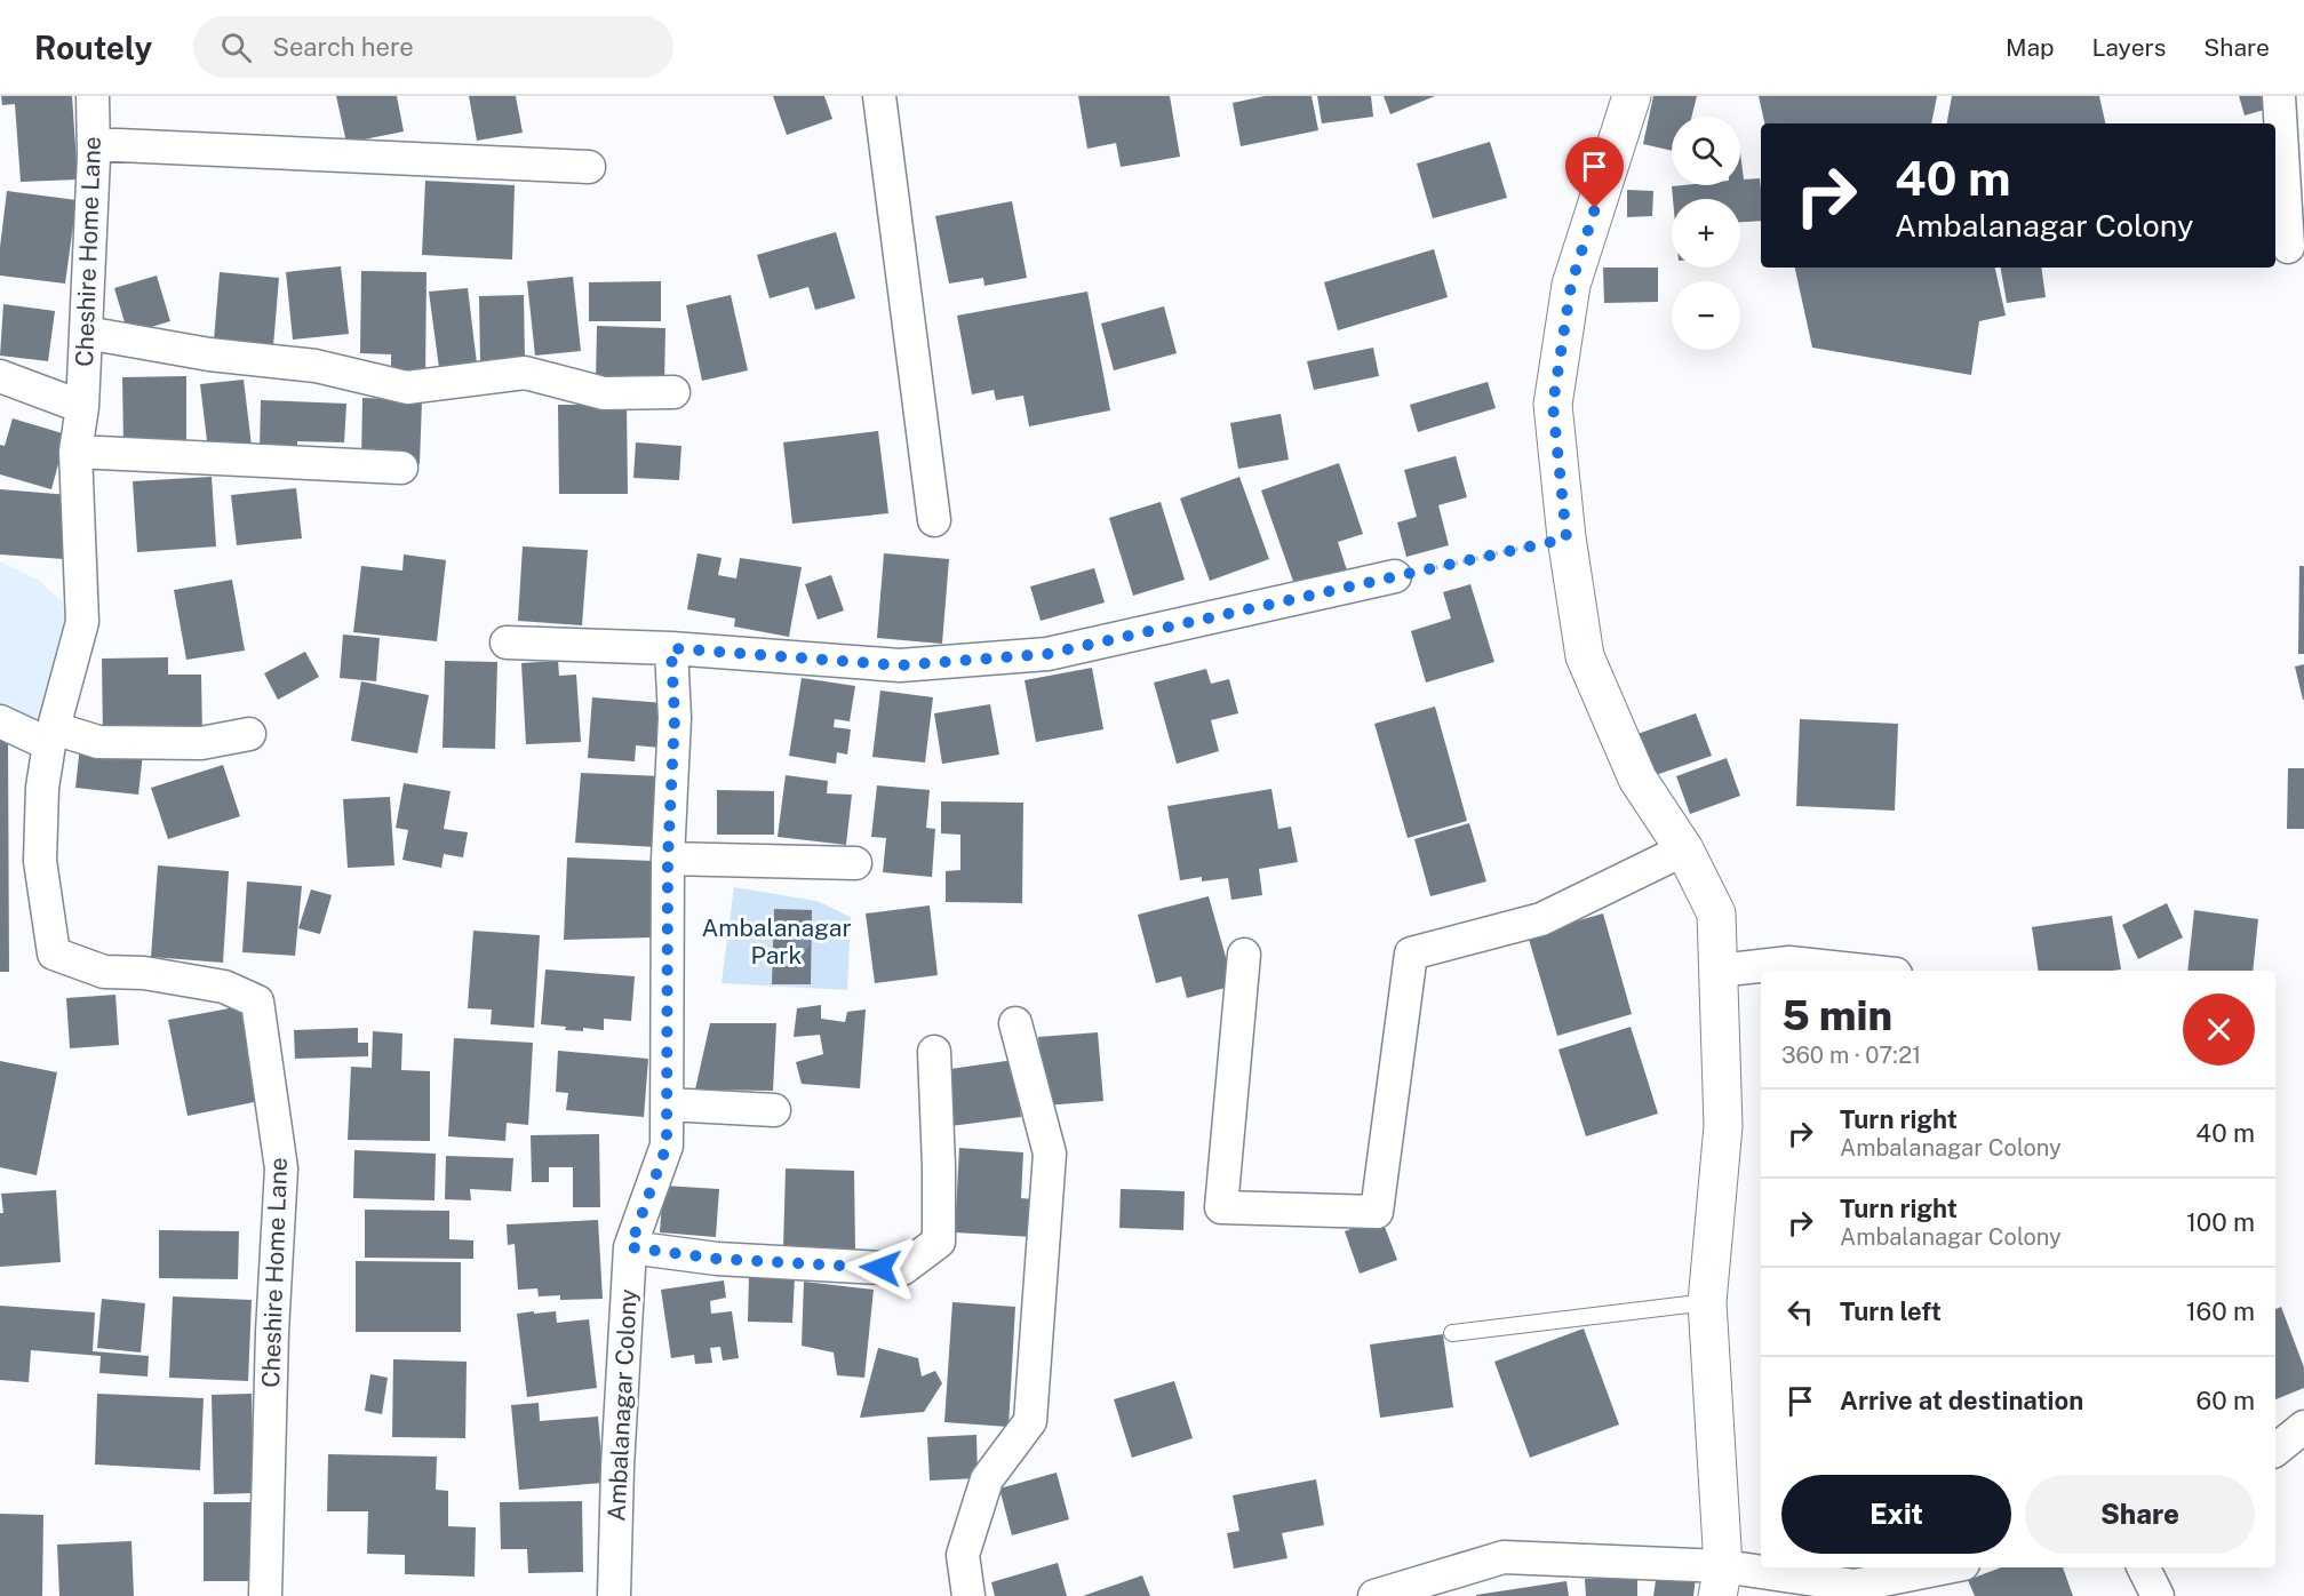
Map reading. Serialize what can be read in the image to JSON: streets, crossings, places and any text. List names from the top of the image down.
{
  "streets": {
    "street": ["Cheshire Home Lane", "Ambalanagar Colony"]
  },
  "parks": ["Ambalanagar Park"],
  "page": {
    "header": "Routely",
    "search": "Search here",
    "nav": ["Map", "Layers", "Share"],
    "map_buttons": ["+", "−"],
    "turn": ["40 m", "Ambalanagar Colony"],
    "heading": ["5 min", "360 m · 07:21"],
    "list": [
      {
        "name": "Turn right",
        "note": "Ambalanagar Colony",
        "value": "40 m"
      },
      {
        "name": "Turn right",
        "note": "Ambalanagar Colony",
        "value": "100 m"
      },
      {
        "name": "Turn left",
        "value": "160 m"
      },
      {
        "name": "Arrive at destination",
        "value": "60 m"
      }
    ],
    "buttons": ["Exit", "Share"]
  }
}
